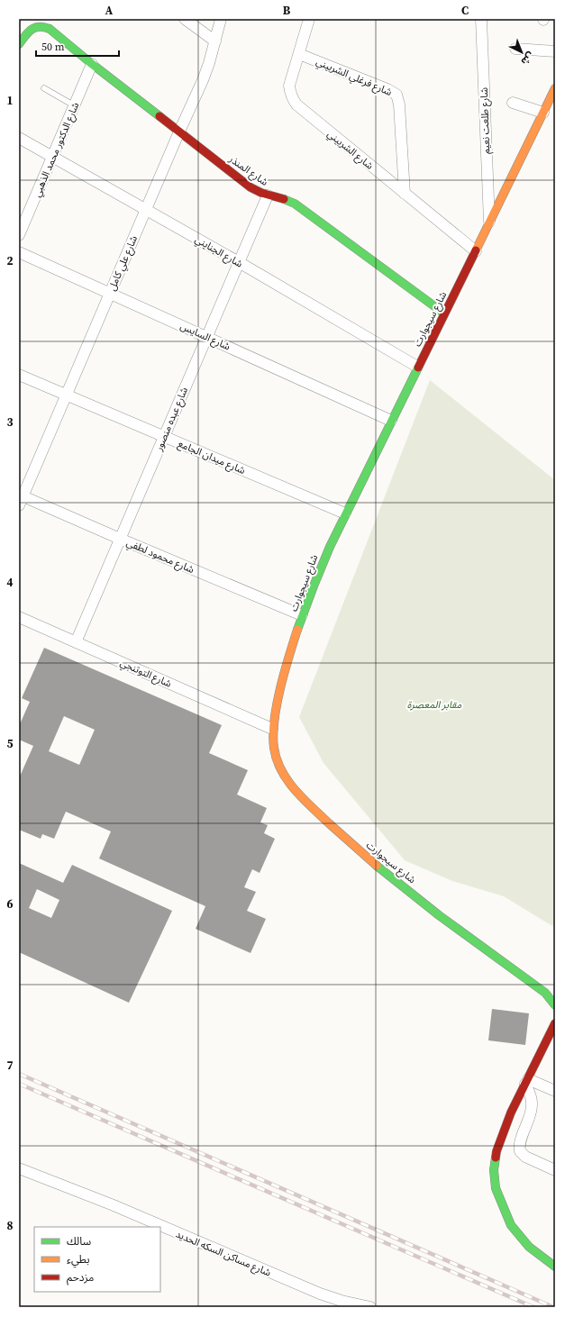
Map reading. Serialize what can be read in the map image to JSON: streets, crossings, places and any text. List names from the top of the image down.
{
  "streets": {
    "street": [
      "شارع فرغلي الشربيني",
      "شارع طلعت نعيم",
      "شارع الدكتور محمد الذهبي",
      "شارع الشربيني",
      "شارع المنذر",
      "شارع الجنايني",
      "شارع علي كامل",
      "شارع سيجوارت",
      "شارع السايس",
      "شارع عبده منصور",
      "شارع ميدان الجامع",
      "شارع محمود لطفي",
      "شارع التوتنجي",
      "شارع مساكن السكه الحديد"
    ]
  },
  "crossings": [
    ["شارع فرغلي الشربيني", "شارع الشربيني"],
    ["شارع طلعت نعيم", "شارع سيجوارت"],
    ["شارع الدكتور محمد الذهبي", "شارع المنذر"],
    ["شارع الدكتور محمد الذهبي", "شارع الجنايني"],
    ["شارع الشربيني", "شارع سيجوارت"],
    ["شارع المنذر", "شارع علي كامل"],
    ["شارع المنذر", "شارع سيجوارت"],
    ["شارع المنذر", "شارع عبده منصور"],
    ["شارع الجنايني", "شارع علي كامل"],
    ["شارع الجنايني", "شارع سيجوارت"],
    ["شارع الجنايني", "شارع عبده منصور"],
    ["شارع علي كامل", "شارع السايس"],
    ["شارع علي كامل", "شارع ميدان الجامع"],
    ["شارع علي كامل", "شارع محمود لطفي"],
    ["شارع سيجوارت", "شارع السايس"],
    ["شارع سيجوارت", "شارع ميدان الجامع"],
    ["شارع سيجوارت", "شارع محمود لطفي"],
    ["شارع سيجوارت", "شارع التوتنجي"],
    ["شارع السايس", "شارع عبده منصور"],
    ["شارع عبده منصور", "شارع ميدان الجامع"],
    ["شارع عبده منصور", "شارع محمود لطفي"],
    ["شارع عبده منصور", "شارع التوتنجي"]
  ],
  "parks": ["مقابر المعصرة"],
  "legend": ["سالك", "بطيء", "مزدحم"],
  "scale_bar": "50 m",
  "north": "bottom right",
  "grid": {
    "columns": ["A", "B", "C"],
    "rows": [
      "1",
      "2",
      "3",
      "4",
      "5",
      "6",
      "7",
      "8"
    ]
  }
}
